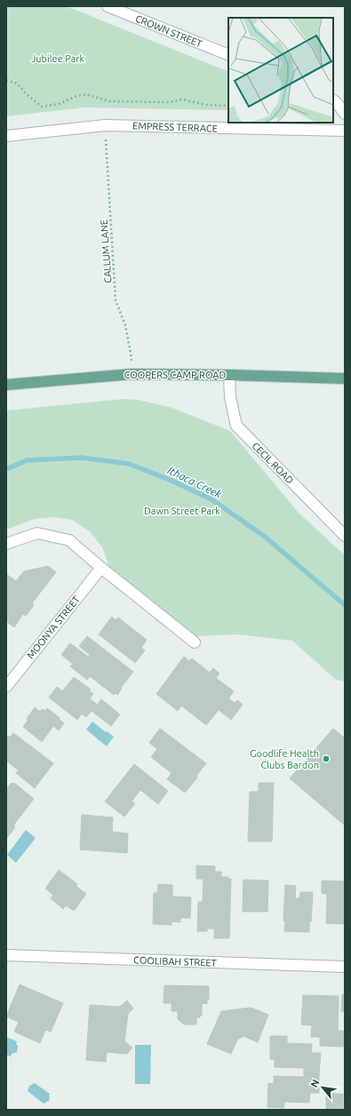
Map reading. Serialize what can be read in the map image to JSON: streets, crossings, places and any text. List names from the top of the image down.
{
  "streets": {
    "main road": ["COOPERS CAMP ROAD"],
    "street": [
      "CROWN STREET",
      "EMPRESS TERRACE",
      "CECIL ROAD",
      "MOONYA STREET",
      "COOLIBAH STREET"
    ],
    "path": ["CALLUM LANE"]
  },
  "crossings": [
    ["EMPRESS TERRACE", "CALLUM LANE"],
    ["CALLUM LANE", "COOPERS CAMP ROAD"],
    ["COOPERS CAMP ROAD", "CECIL ROAD"]
  ],
  "water": ["Ithaca Creek"],
  "parks": ["Jubilee Park", "Dawn Street Park"],
  "places": ["Goodlife Health Clubs Bardon"],
  "north": "top left"
}
